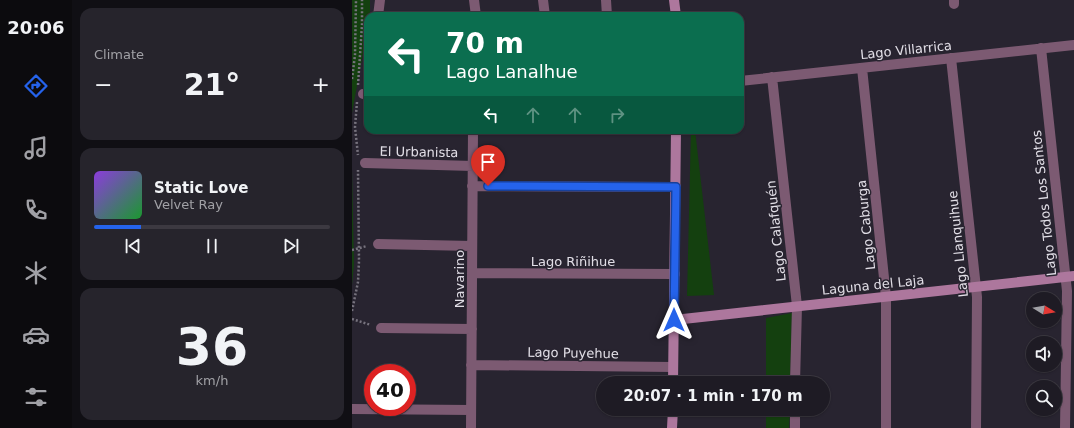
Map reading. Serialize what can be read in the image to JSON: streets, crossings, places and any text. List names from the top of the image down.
{
  "streets": {
    "street": [
      "Lago Villarrica",
      "El Urbanista",
      "Lago Todos Los Santos",
      "Lago Caburga",
      "Lago Calafquén",
      "Lago Llanquihue",
      "Lago Riñihue",
      "Navarino",
      "Laguna del Laja",
      "Lago Puyehue"
    ]
  },
  "crossings": [
    ["Lago Villarrica", "Lago Todos Los Santos"],
    ["Lago Villarrica", "Lago Caburga"],
    ["Lago Villarrica", "Lago Calafquén"],
    ["Lago Villarrica", "Lago Llanquihue"],
    ["El Urbanista", "Navarino"],
    ["Lago Todos Los Santos", "Laguna del Laja"],
    ["Lago Caburga", "Laguna del Laja"],
    ["Lago Calafquén", "Laguna del Laja"],
    ["Lago Llanquihue", "Laguna del Laja"],
    ["Lago Riñihue", "Navarino"],
    ["Navarino", "Lago Puyehue"]
  ],
  "north": "right",
  "page": {
    "tabs": "20:06",
    "tile": [
      "Climate",
      ["36", "km/h"]
    ],
    "turn": ["70 m", "Lago Lanalhue"],
    "heat": ["−", "21°", "+"],
    "song": ["Static Love", "Velvet Ray"],
    "limit": "40",
    "trip": "20:07 · 1 min · 170 m"
  }
}
